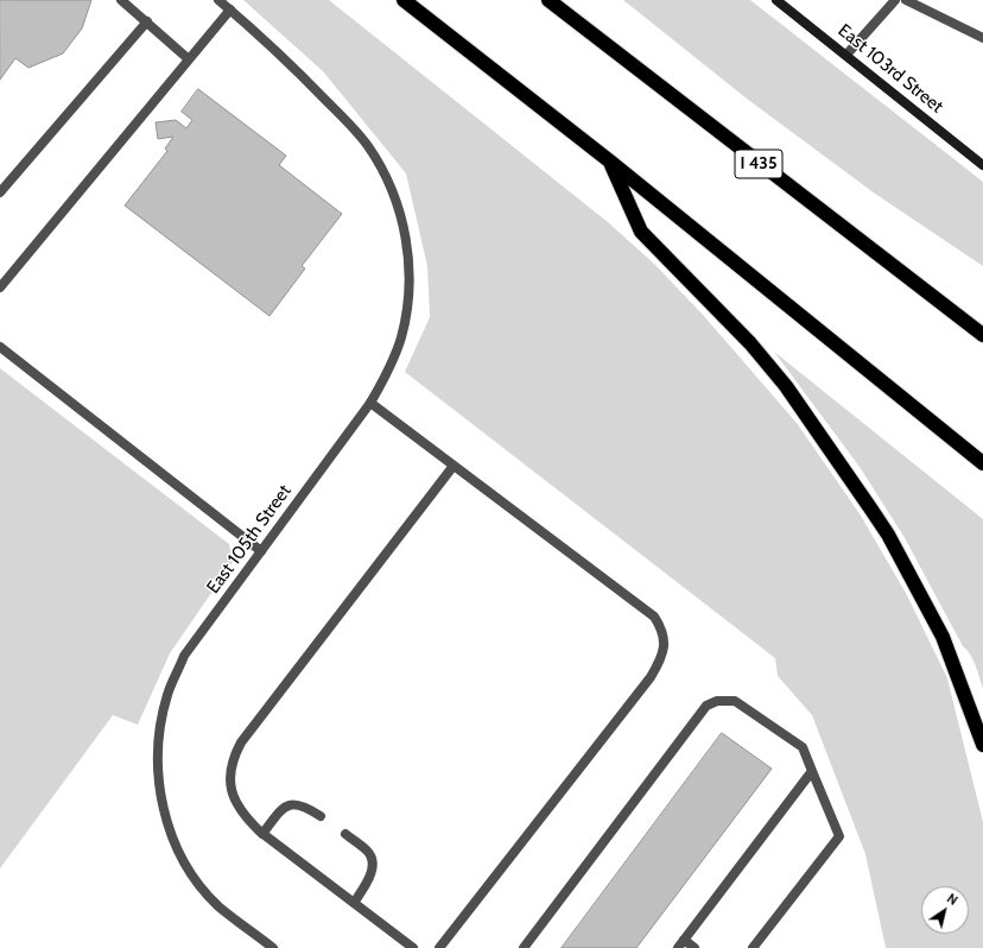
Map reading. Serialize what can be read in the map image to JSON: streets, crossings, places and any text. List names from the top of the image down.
{
  "streets": {
    "highway": ["I 435"],
    "street": ["East 103rd Street", "East 105th Street"]
  },
  "north": "top right"
}
